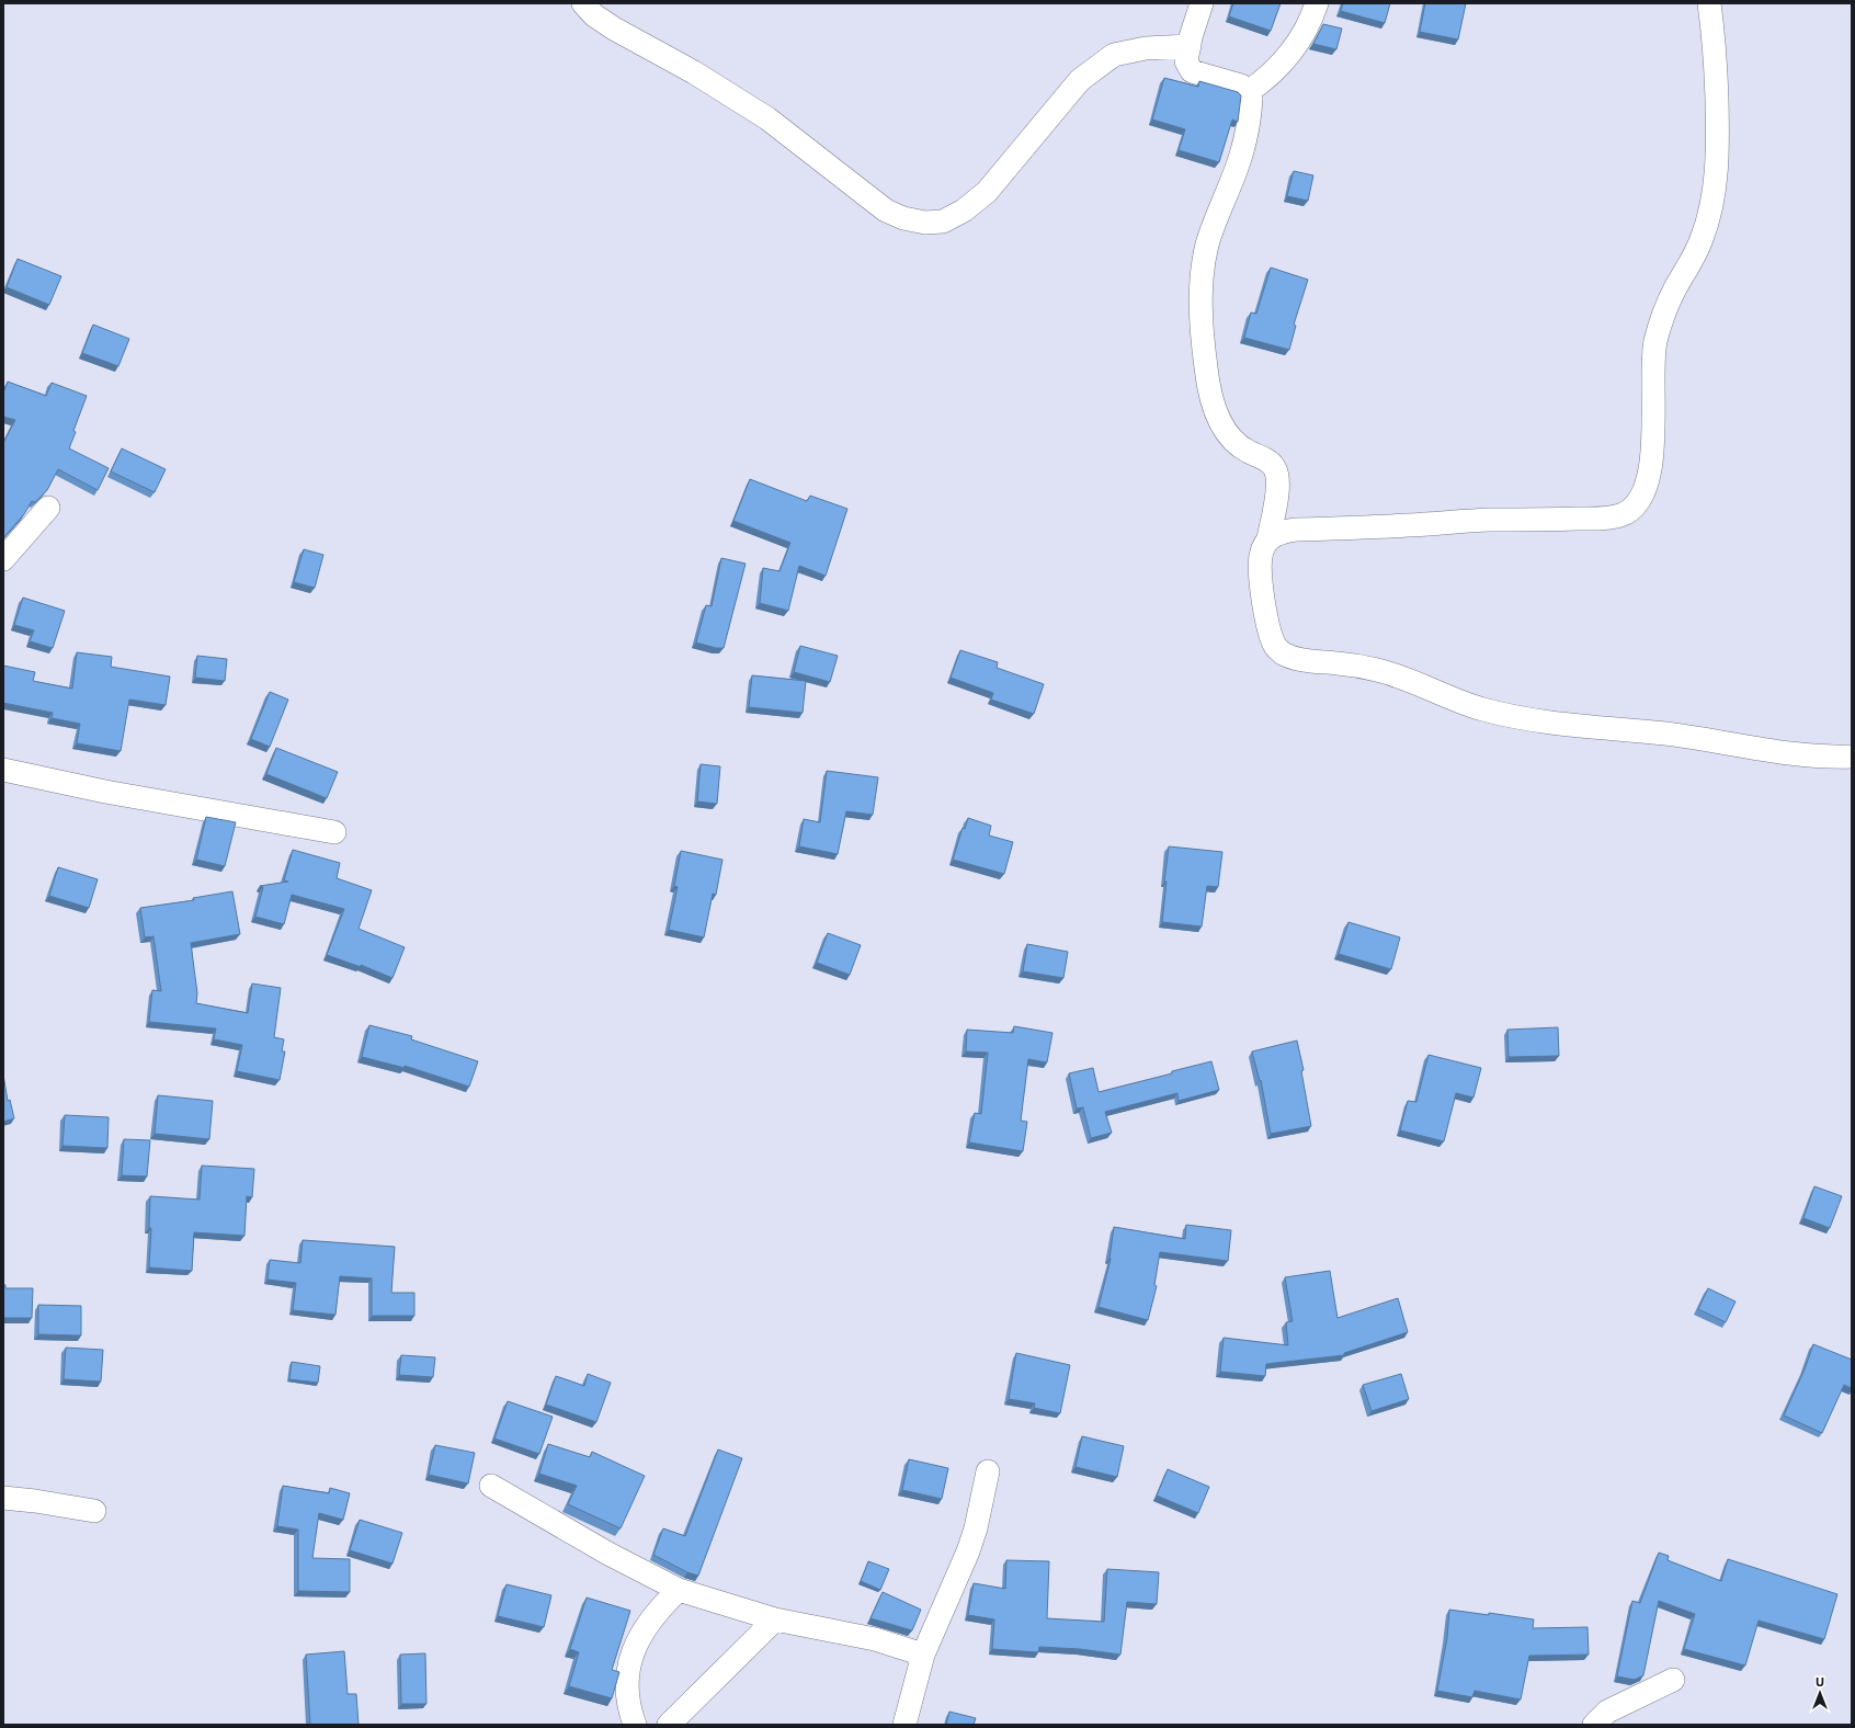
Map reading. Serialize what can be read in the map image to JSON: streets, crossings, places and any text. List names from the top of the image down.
{
  "north": "top"
}
